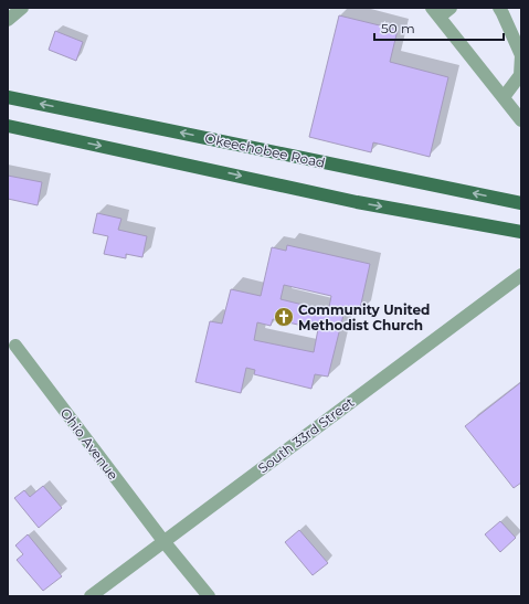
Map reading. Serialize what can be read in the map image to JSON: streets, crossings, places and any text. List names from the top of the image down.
{
  "streets": {
    "main road": ["Okeechobee Road"],
    "street": ["South 33rd Street", "Ohio Avenue"]
  },
  "crossings": [
    ["South 33rd Street", "Ohio Avenue"]
  ],
  "places": {
    "church": ["Community United Methodist Church"]
  },
  "scale_bar": "50 m"
}
